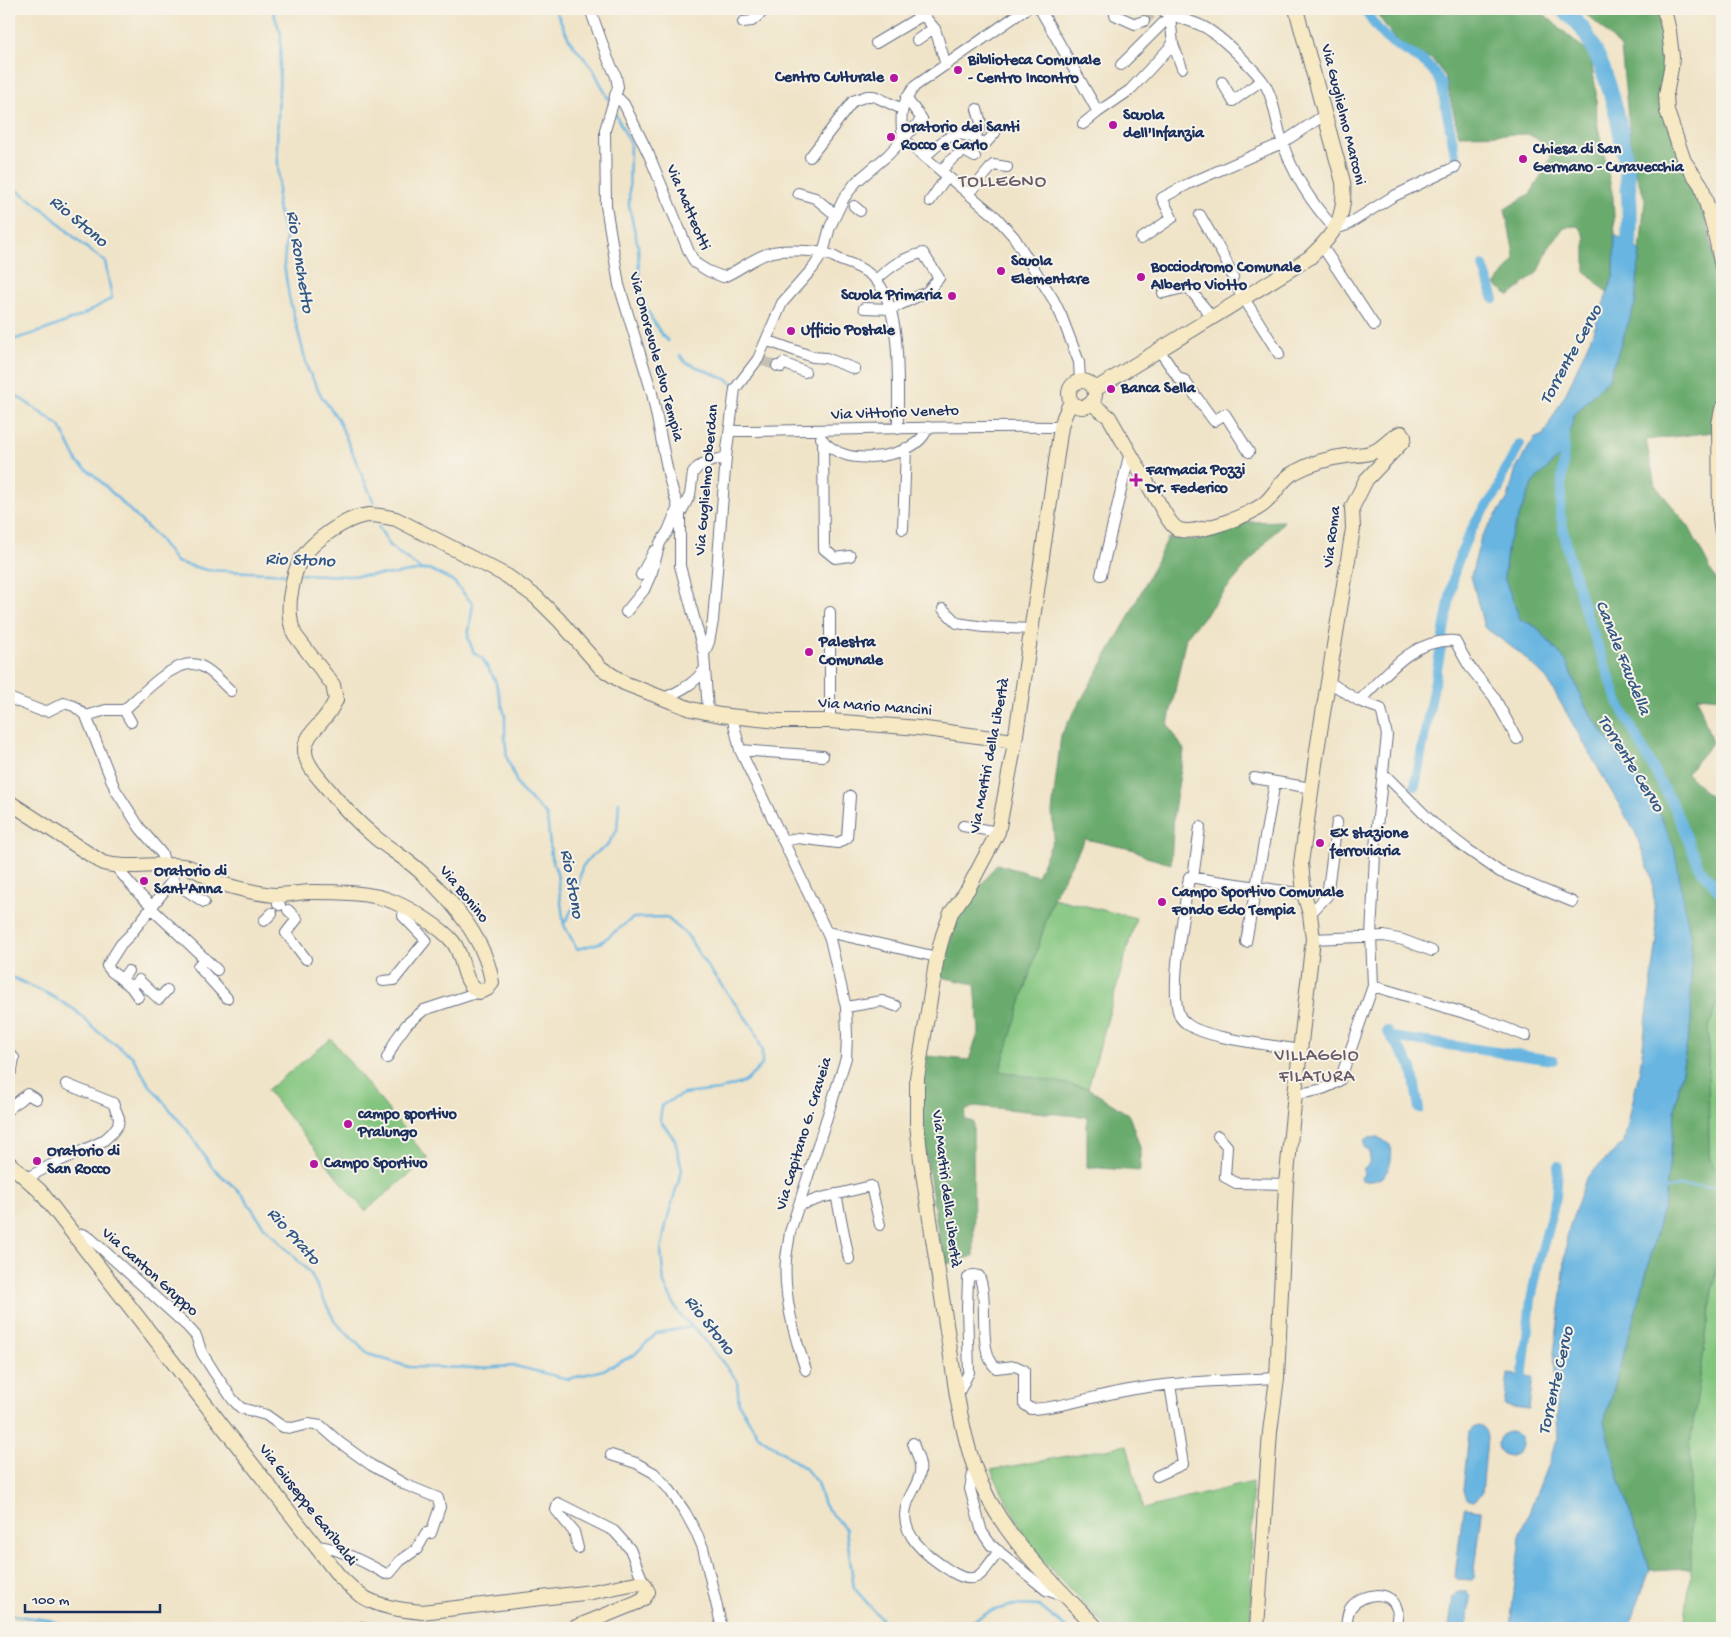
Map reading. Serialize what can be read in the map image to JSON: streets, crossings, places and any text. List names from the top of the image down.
{
  "streets": {
    "street": [
      "Via Guglielmo Marconi",
      "Via Matteotti",
      "Via Onorevole Elvo Tempia",
      "Via Vittorio Veneto",
      "Via Guglielmo Oberdan",
      "Via Roma",
      "Via Mario Mancini",
      "Via Martiri della Libertà",
      "Via Bonino",
      "Via Capitano G. Craveia",
      "Via Canton Gruppo",
      "Via Giuseppe Garibaldi"
    ]
  },
  "crossings": [
    ["Via Matteotti", "Via Onorevole Elvo Tempia"],
    ["Via Matteotti", "Via Vittorio Veneto"],
    ["Via Matteotti", "Via Guglielmo Oberdan"],
    ["Via Onorevole Elvo Tempia", "Via Guglielmo Oberdan"],
    ["Via Vittorio Veneto", "Via Guglielmo Oberdan"],
    ["Via Vittorio Veneto", "Via Martiri della Libertà"],
    ["Via Roma", "Via Martiri della Libertà"],
    ["Via Mario Mancini", "Via Martiri della Libertà"],
    ["Via Mario Mancini", "Via Capitano G. Craveia"],
    ["Via Canton Gruppo", "Via Giuseppe Garibaldi"]
  ],
  "districts": ["TOLLEGNO", "VILLAGGIO FILATURA"],
  "water": [
    "Rio Stono",
    "Rio Ronchetto",
    "Torrente Cervo",
    "Canale Faudella",
    "Rio Prato"
  ],
  "places": {
    "other": [
      "Biblioteca Comunale - Centro Incontro",
      "Centro Culturale",
      "Scuola dell'Infanzia",
      "Oratorio dei Santi Rocco e Carlo",
      "Chiesa di San Germano - Curavecchia",
      "Scuola Elementare",
      "Bocciodromo Comunale Alberto Viotto",
      "Scuola Primaria",
      "Ufficio Postale",
      "Banca Sella",
      "Palestra Comunale",
      "Ex stazione ferroviaria",
      "Oratorio di Sant'Anna",
      "Campo Sportivo Comunale Fondo Edo Tempia",
      "campo sportivo Pralungo",
      "Oratorio di San Rocco",
      "Campo Sportivo"
    ],
    "health": ["Farmacia Pozzi Dr. Federico"]
  },
  "scale_bar": "100 m"
}
